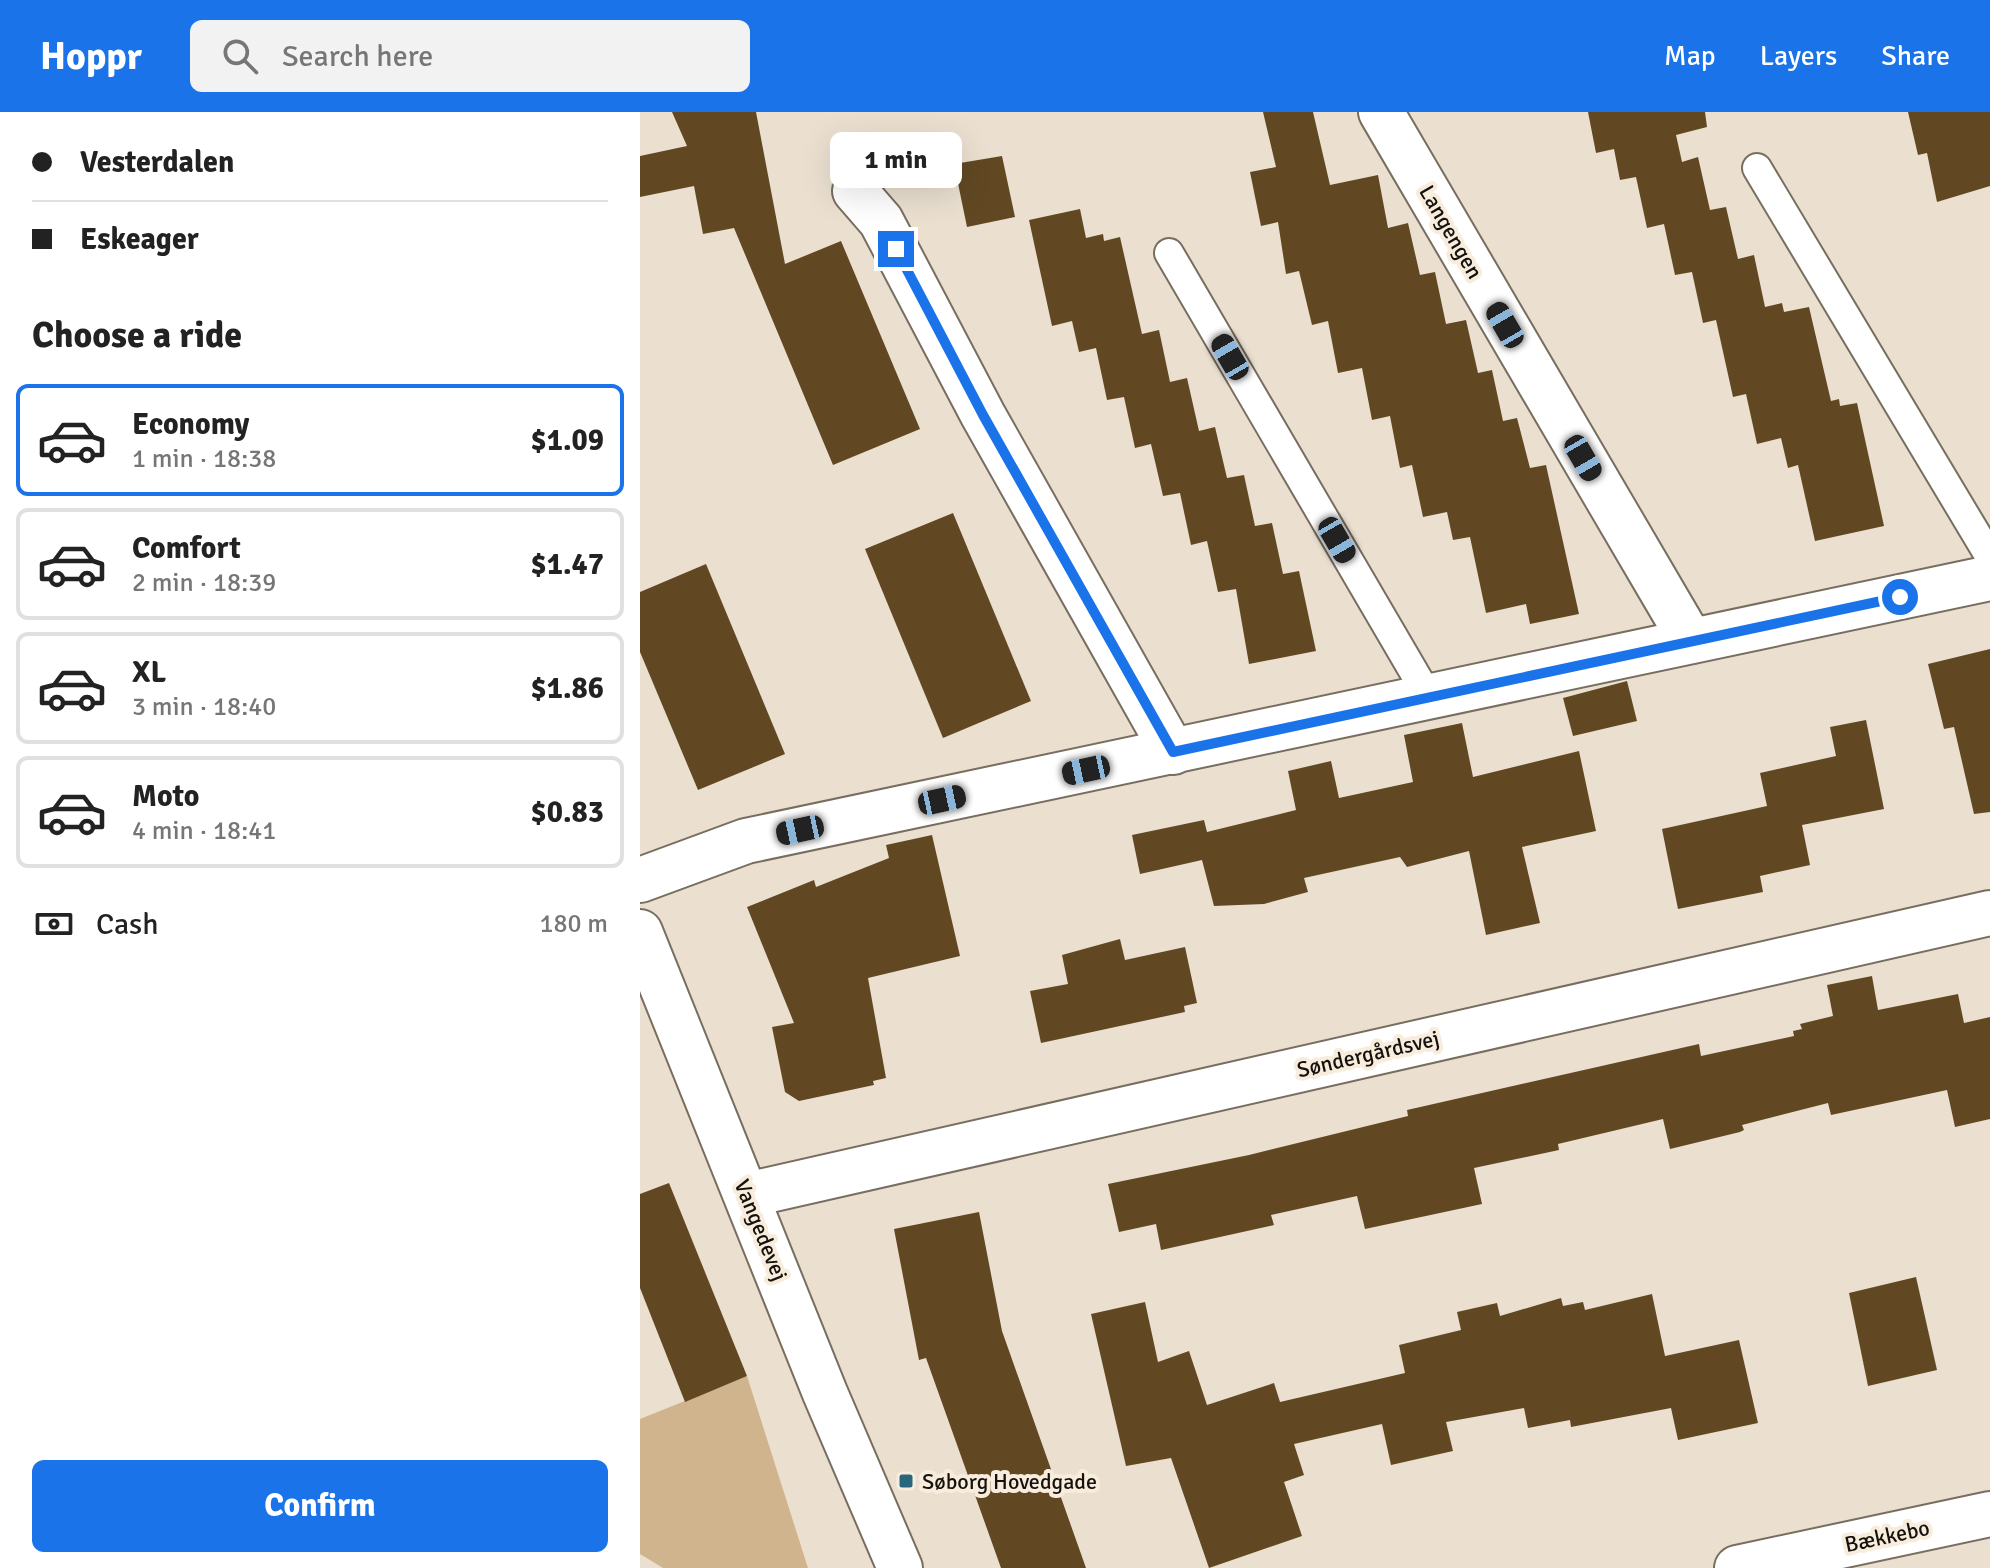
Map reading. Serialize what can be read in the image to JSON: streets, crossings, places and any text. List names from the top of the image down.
{
  "streets": {
    "street": [
      "Langengen",
      "Søndergårdsvej",
      "Vangedevej",
      "Bækkebo"
    ]
  },
  "crossings": [
    ["Søndergårdsvej", "Vangedevej"]
  ],
  "places": {
    "transit": ["Søborg Hovedgade"]
  },
  "page": {
    "header": "Hoppr",
    "search": "Search here",
    "nav": ["Map", "Layers", "Share"],
    "banner": ["Vesterdalen", "Eskeager"],
    "bubble": "1 min",
    "heading": "Choose a ride",
    "list": [
      {
        "name": "Economy",
        "note": "1 min · 18:38",
        "value": "$1.09"
      },
      {
        "name": "Comfort",
        "note": "2 min · 18:39",
        "value": "$1.47"
      },
      {
        "name": "XL",
        "note": "3 min · 18:40",
        "value": "$1.86"
      },
      {
        "name": "Moto",
        "note": "4 min · 18:41",
        "value": "$0.83"
      }
    ],
    "pay": ["Cash", "180 m"],
    "buttons": "Confirm"
  }
}
